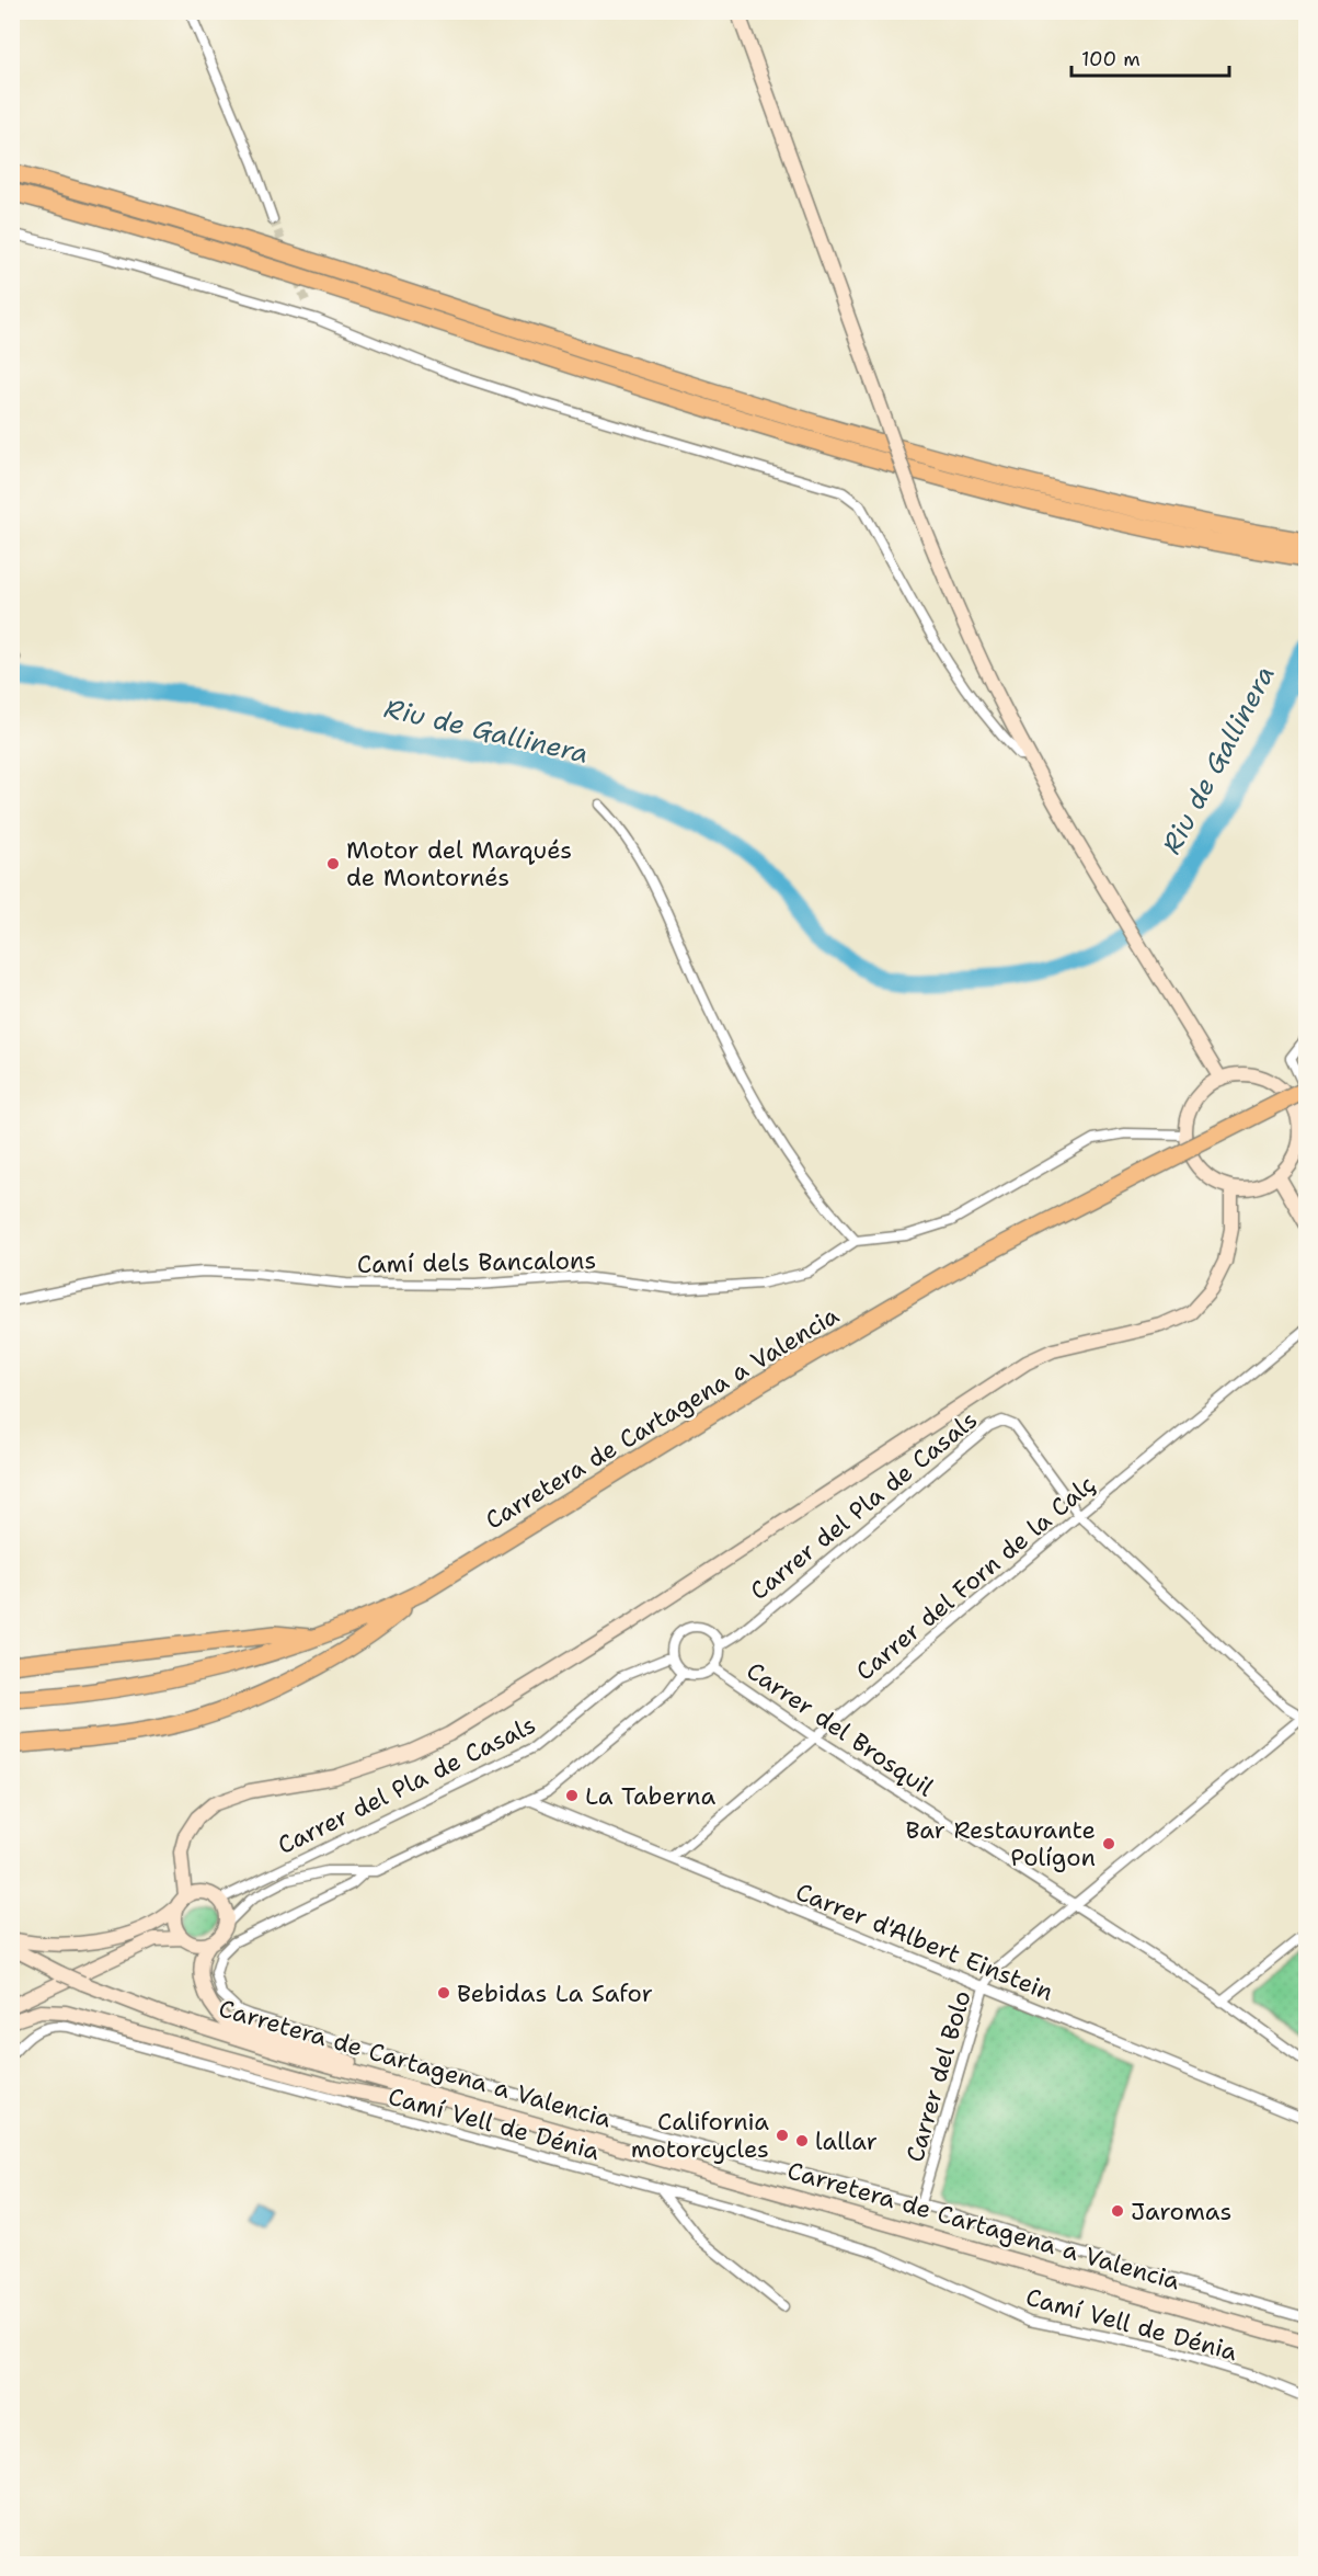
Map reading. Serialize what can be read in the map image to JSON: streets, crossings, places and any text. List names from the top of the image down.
{
  "streets": {
    "highway": ["Carretera de Cartagena a Valencia"],
    "street": [
      "Camí dels Bancalons",
      "Carrer del Pla de Casals",
      "Carrer del Forn de la Calç",
      "Carrer del Brosquil",
      "Carrer d'Albert Einstein",
      "Carrer del Bolo",
      "Camí Vell de Dénia"
    ]
  },
  "crossings": [
    ["Carrer del Pla de Casals", "Carrer del Forn de la Calç"],
    ["Carrer del Pla de Casals", "Carrer del Brosquil"],
    ["Carrer del Pla de Casals", "Carrer d'Albert Einstein"],
    ["Carrer del Pla de Casals", "Carrer del Bolo"],
    ["Carrer del Forn de la Calç", "Carrer del Brosquil"],
    ["Carrer del Forn de la Calç", "Carrer d'Albert Einstein"],
    ["Carrer del Brosquil", "Carrer del Bolo"],
    ["Carrer d'Albert Einstein", "Carrer del Bolo"]
  ],
  "water": ["Riu de Gallinera"],
  "places": [
    "Motor del Marqués de Montornés",
    "La Taberna",
    "Bar Restaurante Polígon",
    "Bebidas La Safor",
    "California motorcycles",
    "lallar",
    "Jaromas"
  ],
  "scale_bar": "100 m"
}
